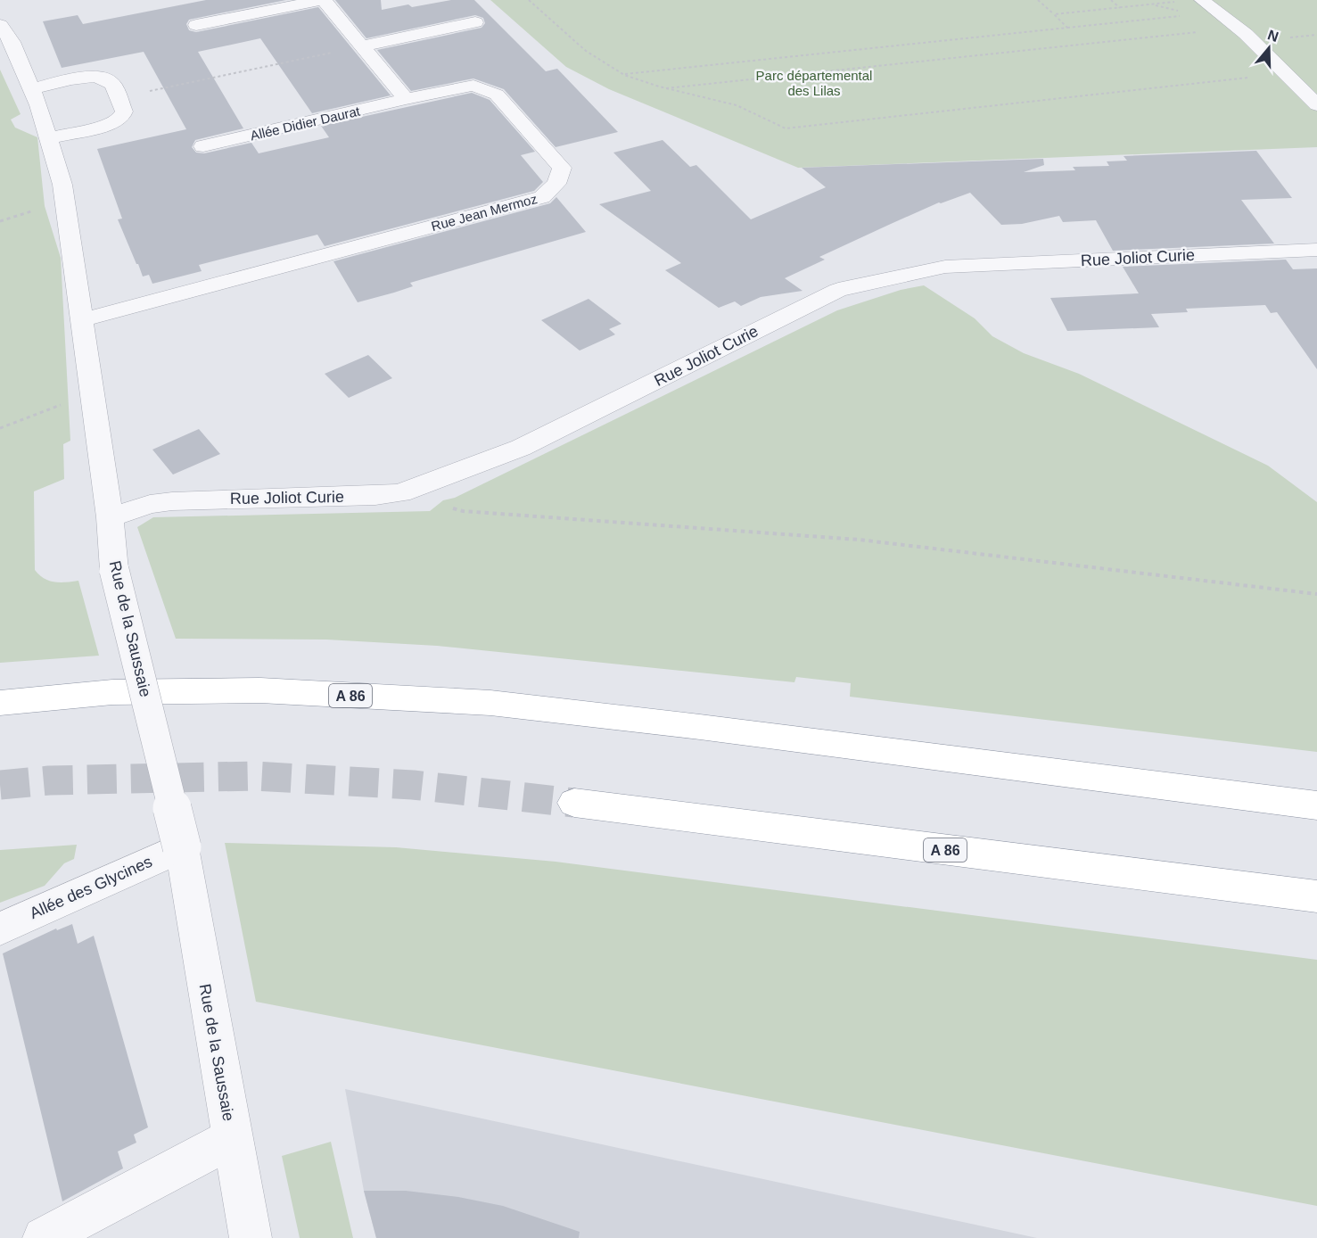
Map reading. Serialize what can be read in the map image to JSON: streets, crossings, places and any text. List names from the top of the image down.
{
  "streets": {
    "highway": ["A 86"],
    "street": [
      "Allée Didier Daurat",
      "Rue Jean Mermoz",
      "Rue Joliot Curie",
      "Rue de la Saussaie",
      "Allée des Glycines"
    ]
  },
  "crossings": [
    ["Allée Didier Daurat", "Rue Jean Mermoz"],
    ["Rue Jean Mermoz", "Rue de la Saussaie"],
    ["Rue Joliot Curie", "Rue de la Saussaie"],
    ["Rue de la Saussaie", "Allée des Glycines"]
  ],
  "parks": ["Parc départemental des Lilas"],
  "north": "top"
}
